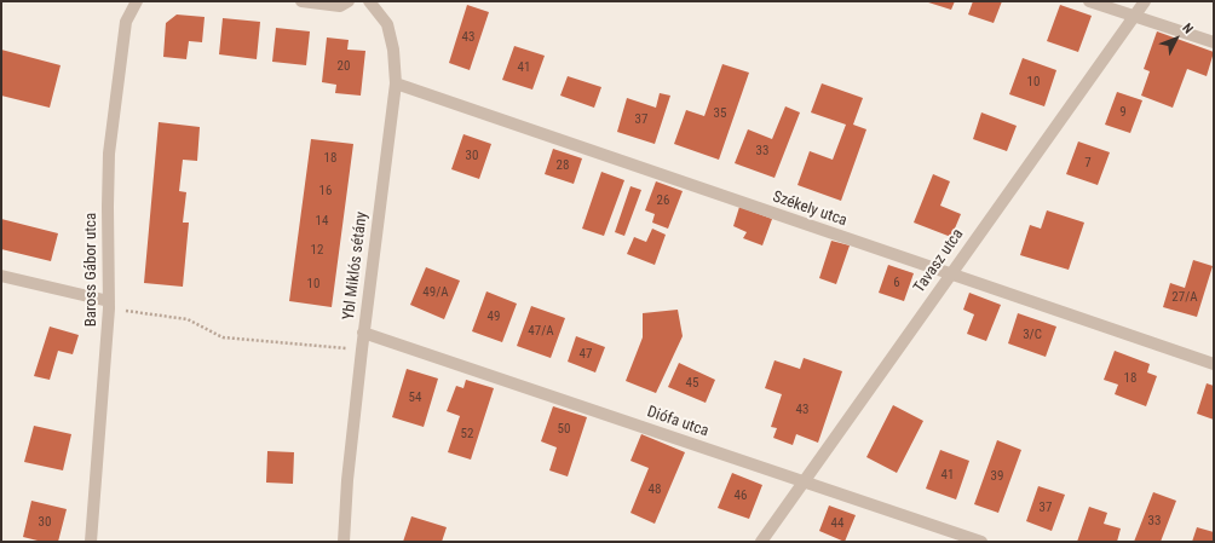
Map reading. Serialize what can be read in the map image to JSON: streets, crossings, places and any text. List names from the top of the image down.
{
  "streets": {
    "street": [
      "Székely utca",
      "Tavasz utca",
      "Ybl Miklós sétány",
      "Baross Gábor utca",
      "Diófa utca"
    ]
  },
  "crossings": [
    ["Székely utca", "Tavasz utca"],
    ["Székely utca", "Ybl Miklós sétány"],
    ["Tavasz utca", "Diófa utca"],
    ["Ybl Miklós sétány", "Diófa utca"]
  ],
  "house_numbers": [
    "43",
    "20",
    "41",
    "10",
    "9",
    "35",
    "37",
    "33",
    "30",
    "18",
    "7",
    "28",
    "16",
    "26",
    "14",
    "12",
    "6",
    "10",
    "49/A",
    "27/A",
    "49",
    "47/A",
    "3/C",
    "47",
    "18",
    "45",
    "54",
    "43",
    "50",
    "52",
    "41",
    "39",
    "48",
    "46",
    "37",
    "33",
    "30",
    "44"
  ],
  "north": "top right"
}
